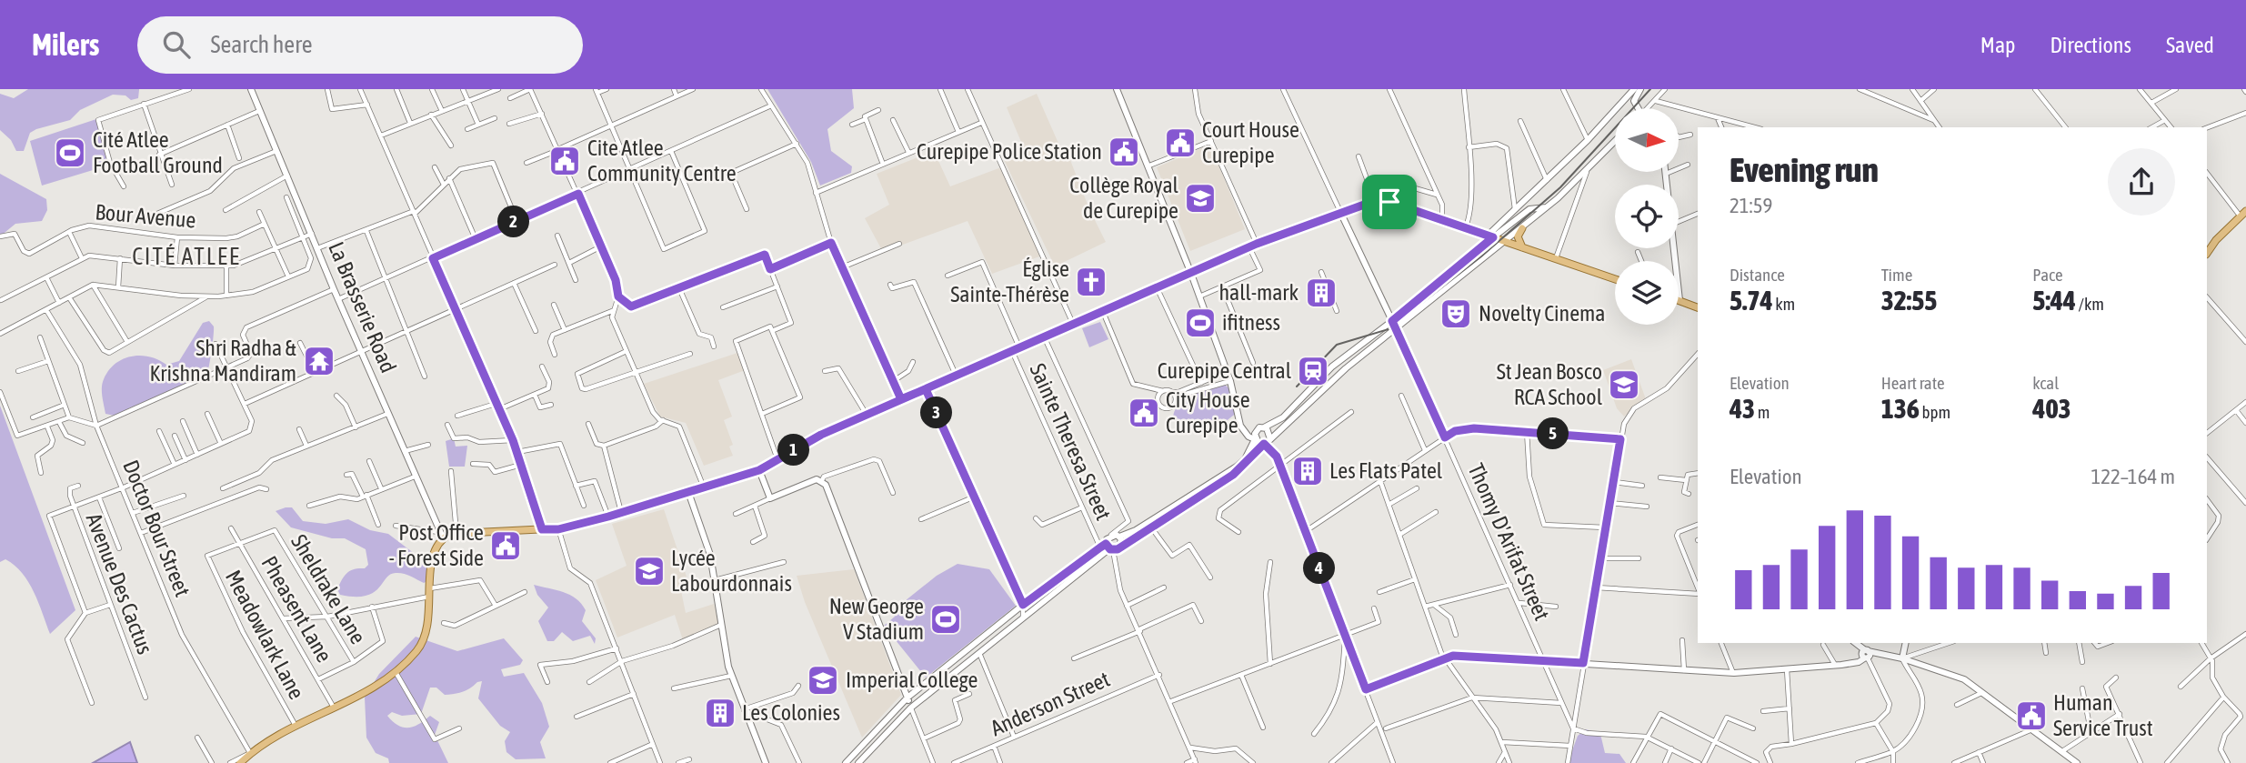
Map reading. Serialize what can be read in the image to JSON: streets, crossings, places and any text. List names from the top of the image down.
{
  "streets": {
    "street": [
      "Bour Avenue",
      "La Brasserie Road",
      "Sainte Theresa Street",
      "Doctor Bour Street",
      "Thomy D'Arifat Street",
      "Avenue Des Cactus",
      "Sheldrake Lane",
      "Pheasent Lane",
      "Meadowlark Lane",
      "Anderson Street"
    ]
  },
  "crossings": [
    ["Sainte Theresa Street", "Anderson Street"],
    ["Sheldrake Lane", "Pheasent Lane"],
    ["Sheldrake Lane", "Meadowlark Lane"]
  ],
  "districts": ["CITÉ ATLEE"],
  "places": {
    "public building": [
      "Court House Curepipe",
      "Curepipe Police Station",
      "Cite Atlee Community Centre",
      "City House Curepipe",
      "Post Office - Forest Side",
      "Human Service Trust"
    ],
    "sports": ["Cité Atlee Football Ground", "ifitness", "New George V Stadium"],
    "school or university": [
      "Collège Royal de Curepipe",
      "St Jean Bosco RCA School",
      "Lycée Labourdonnais",
      "Imperial College"
    ],
    "church": ["Église Sainte-Thérèse"],
    "building": ["hall-mark", "Les Flats Patel", "Les Colonies"],
    "theatre": ["Novelty Cinema"],
    "temple": ["Shri Radha & Krishna Mandiram"],
    "station": ["Curepipe Central"]
  },
  "north": "right",
  "page": {
    "header": "Milers",
    "search": "Search here",
    "nav": ["Map", "Directions", "Saved"],
    "heading": ["Evening run", "21:59"],
    "pins": [
      "2",
      "3",
      "5",
      "1",
      "4"
    ],
    "stats": [
      ["Distance", "5.74 km"],
      ["Time", "32:55"],
      ["Pace", "5:44 /km"],
      ["Elevation", "43 m"],
      ["Heart rate", "136 bpm"],
      ["kcal", "403"]
    ],
    "chart": ["Elevation", "122–164 m"]
  }
}
